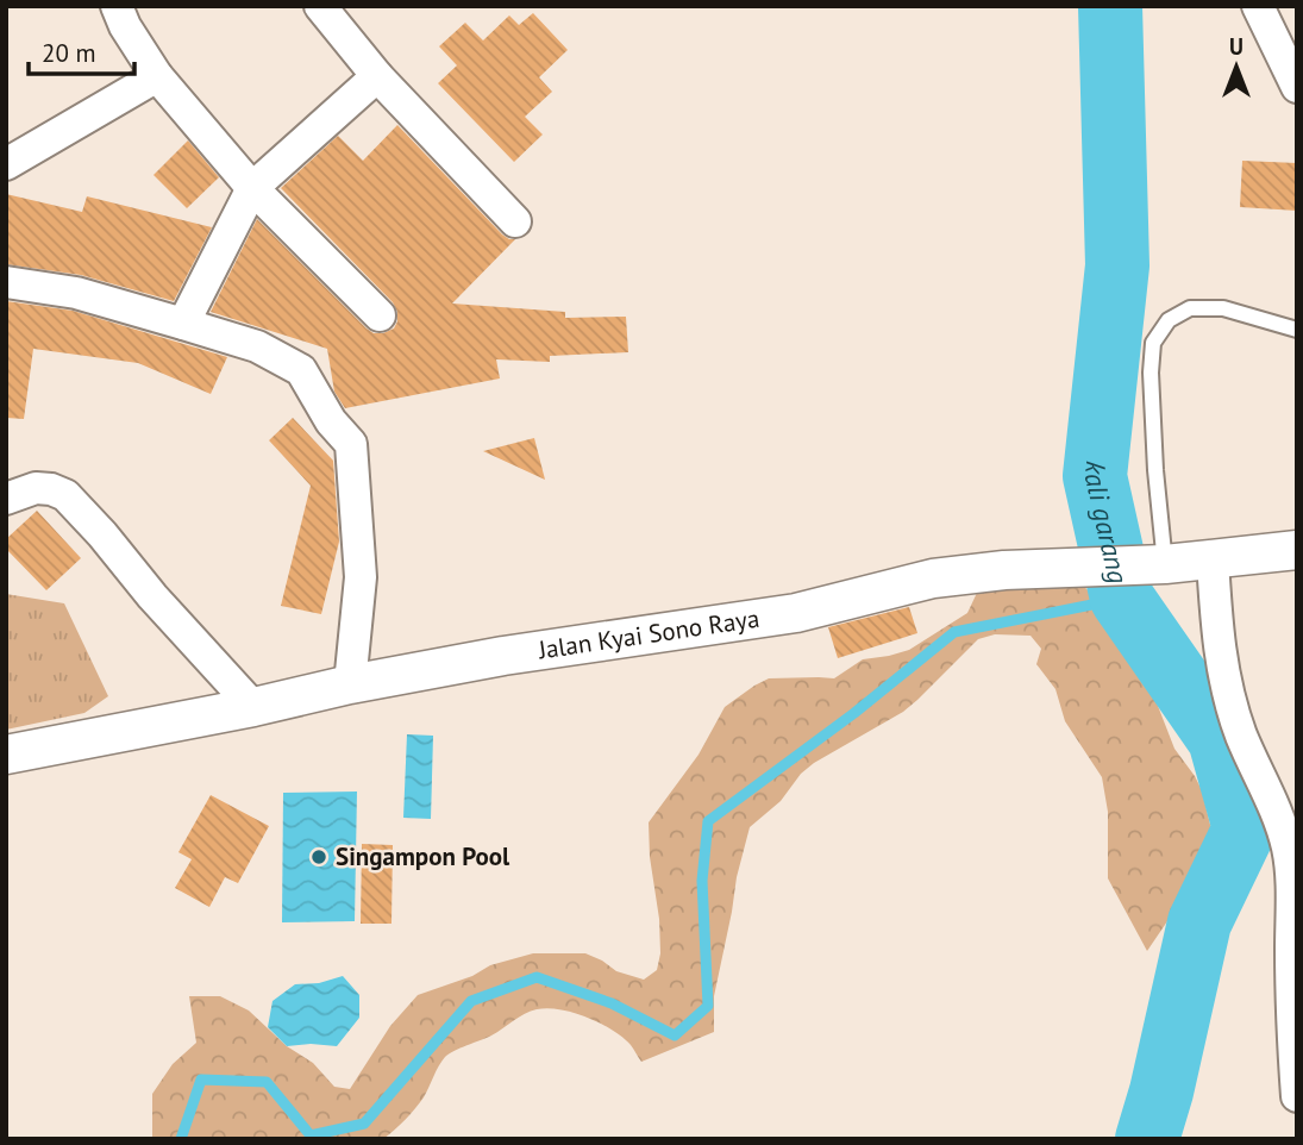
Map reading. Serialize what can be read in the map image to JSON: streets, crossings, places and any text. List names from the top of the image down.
{
  "streets": {
    "street": ["Jalan Kyai Sono Raya"]
  },
  "water": ["kali garang"],
  "places": ["Singampon Pool"],
  "scale_bar": "20 m",
  "north": "top"
}
